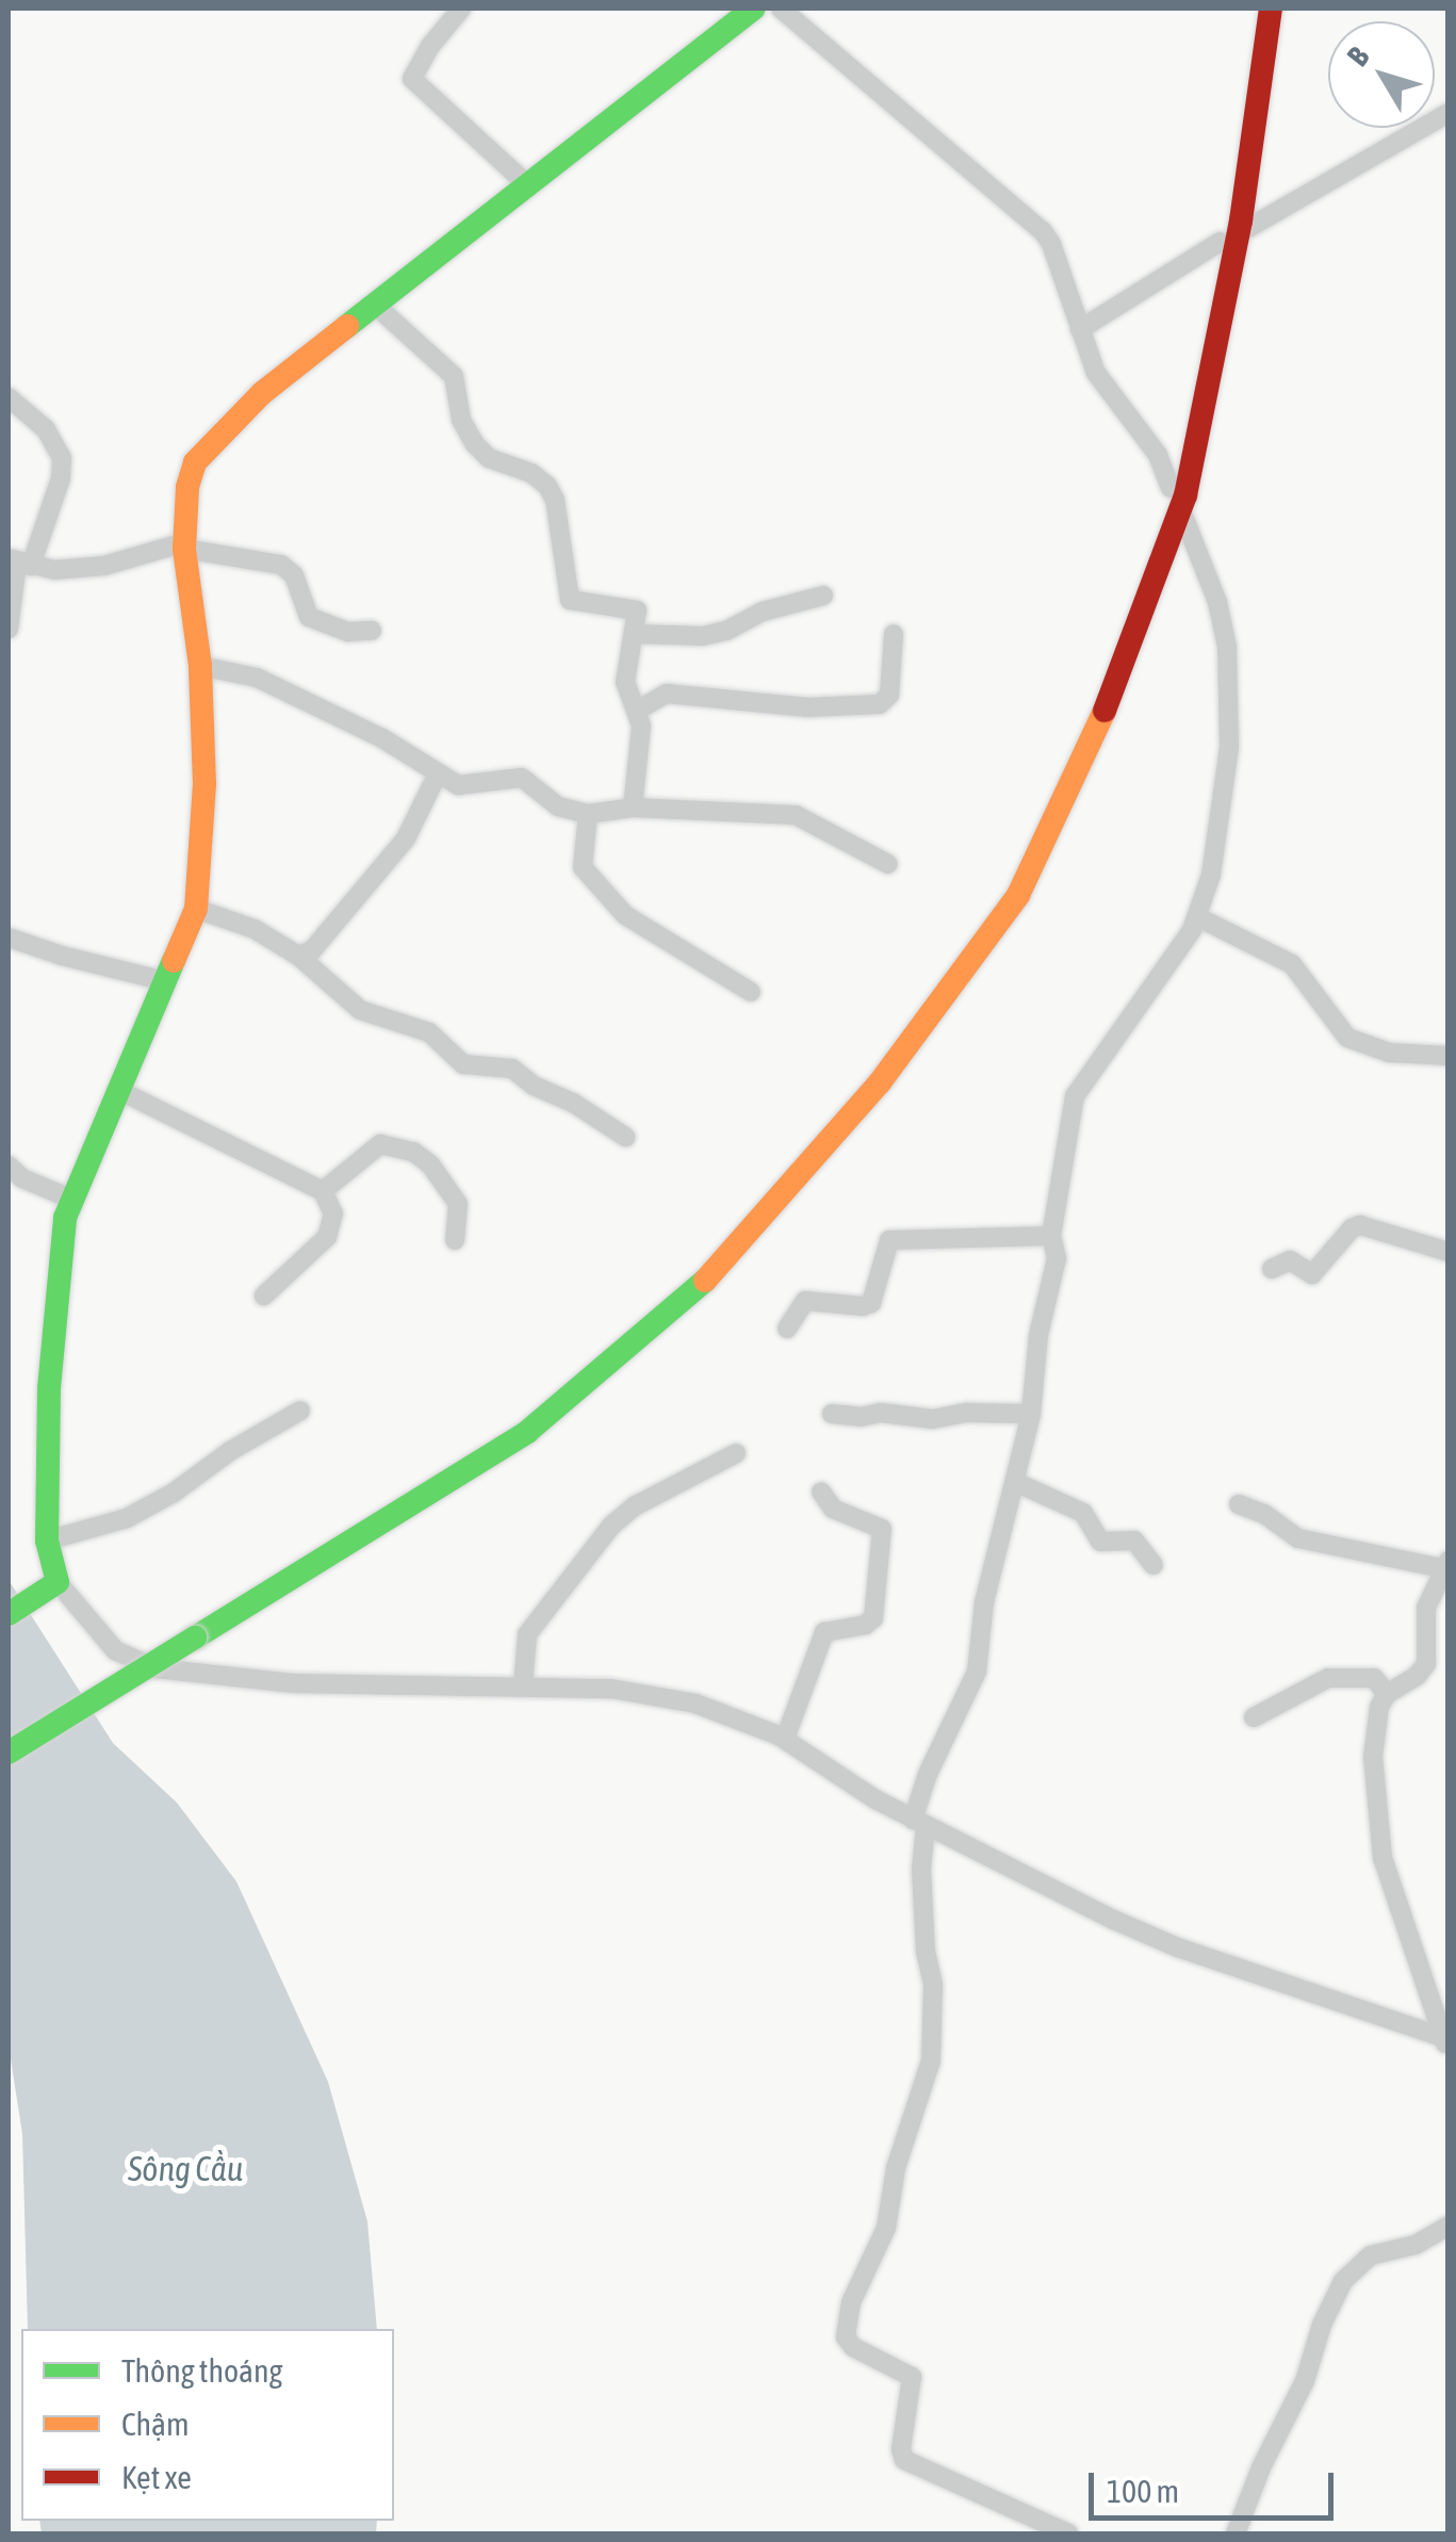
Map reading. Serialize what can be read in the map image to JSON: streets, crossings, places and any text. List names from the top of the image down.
{
  "water": ["Sông Cầu"],
  "legend": ["Thông thoáng", "Chậm", "Kẹt xe"],
  "scale_bar": "100 m",
  "north": "top left"
}
